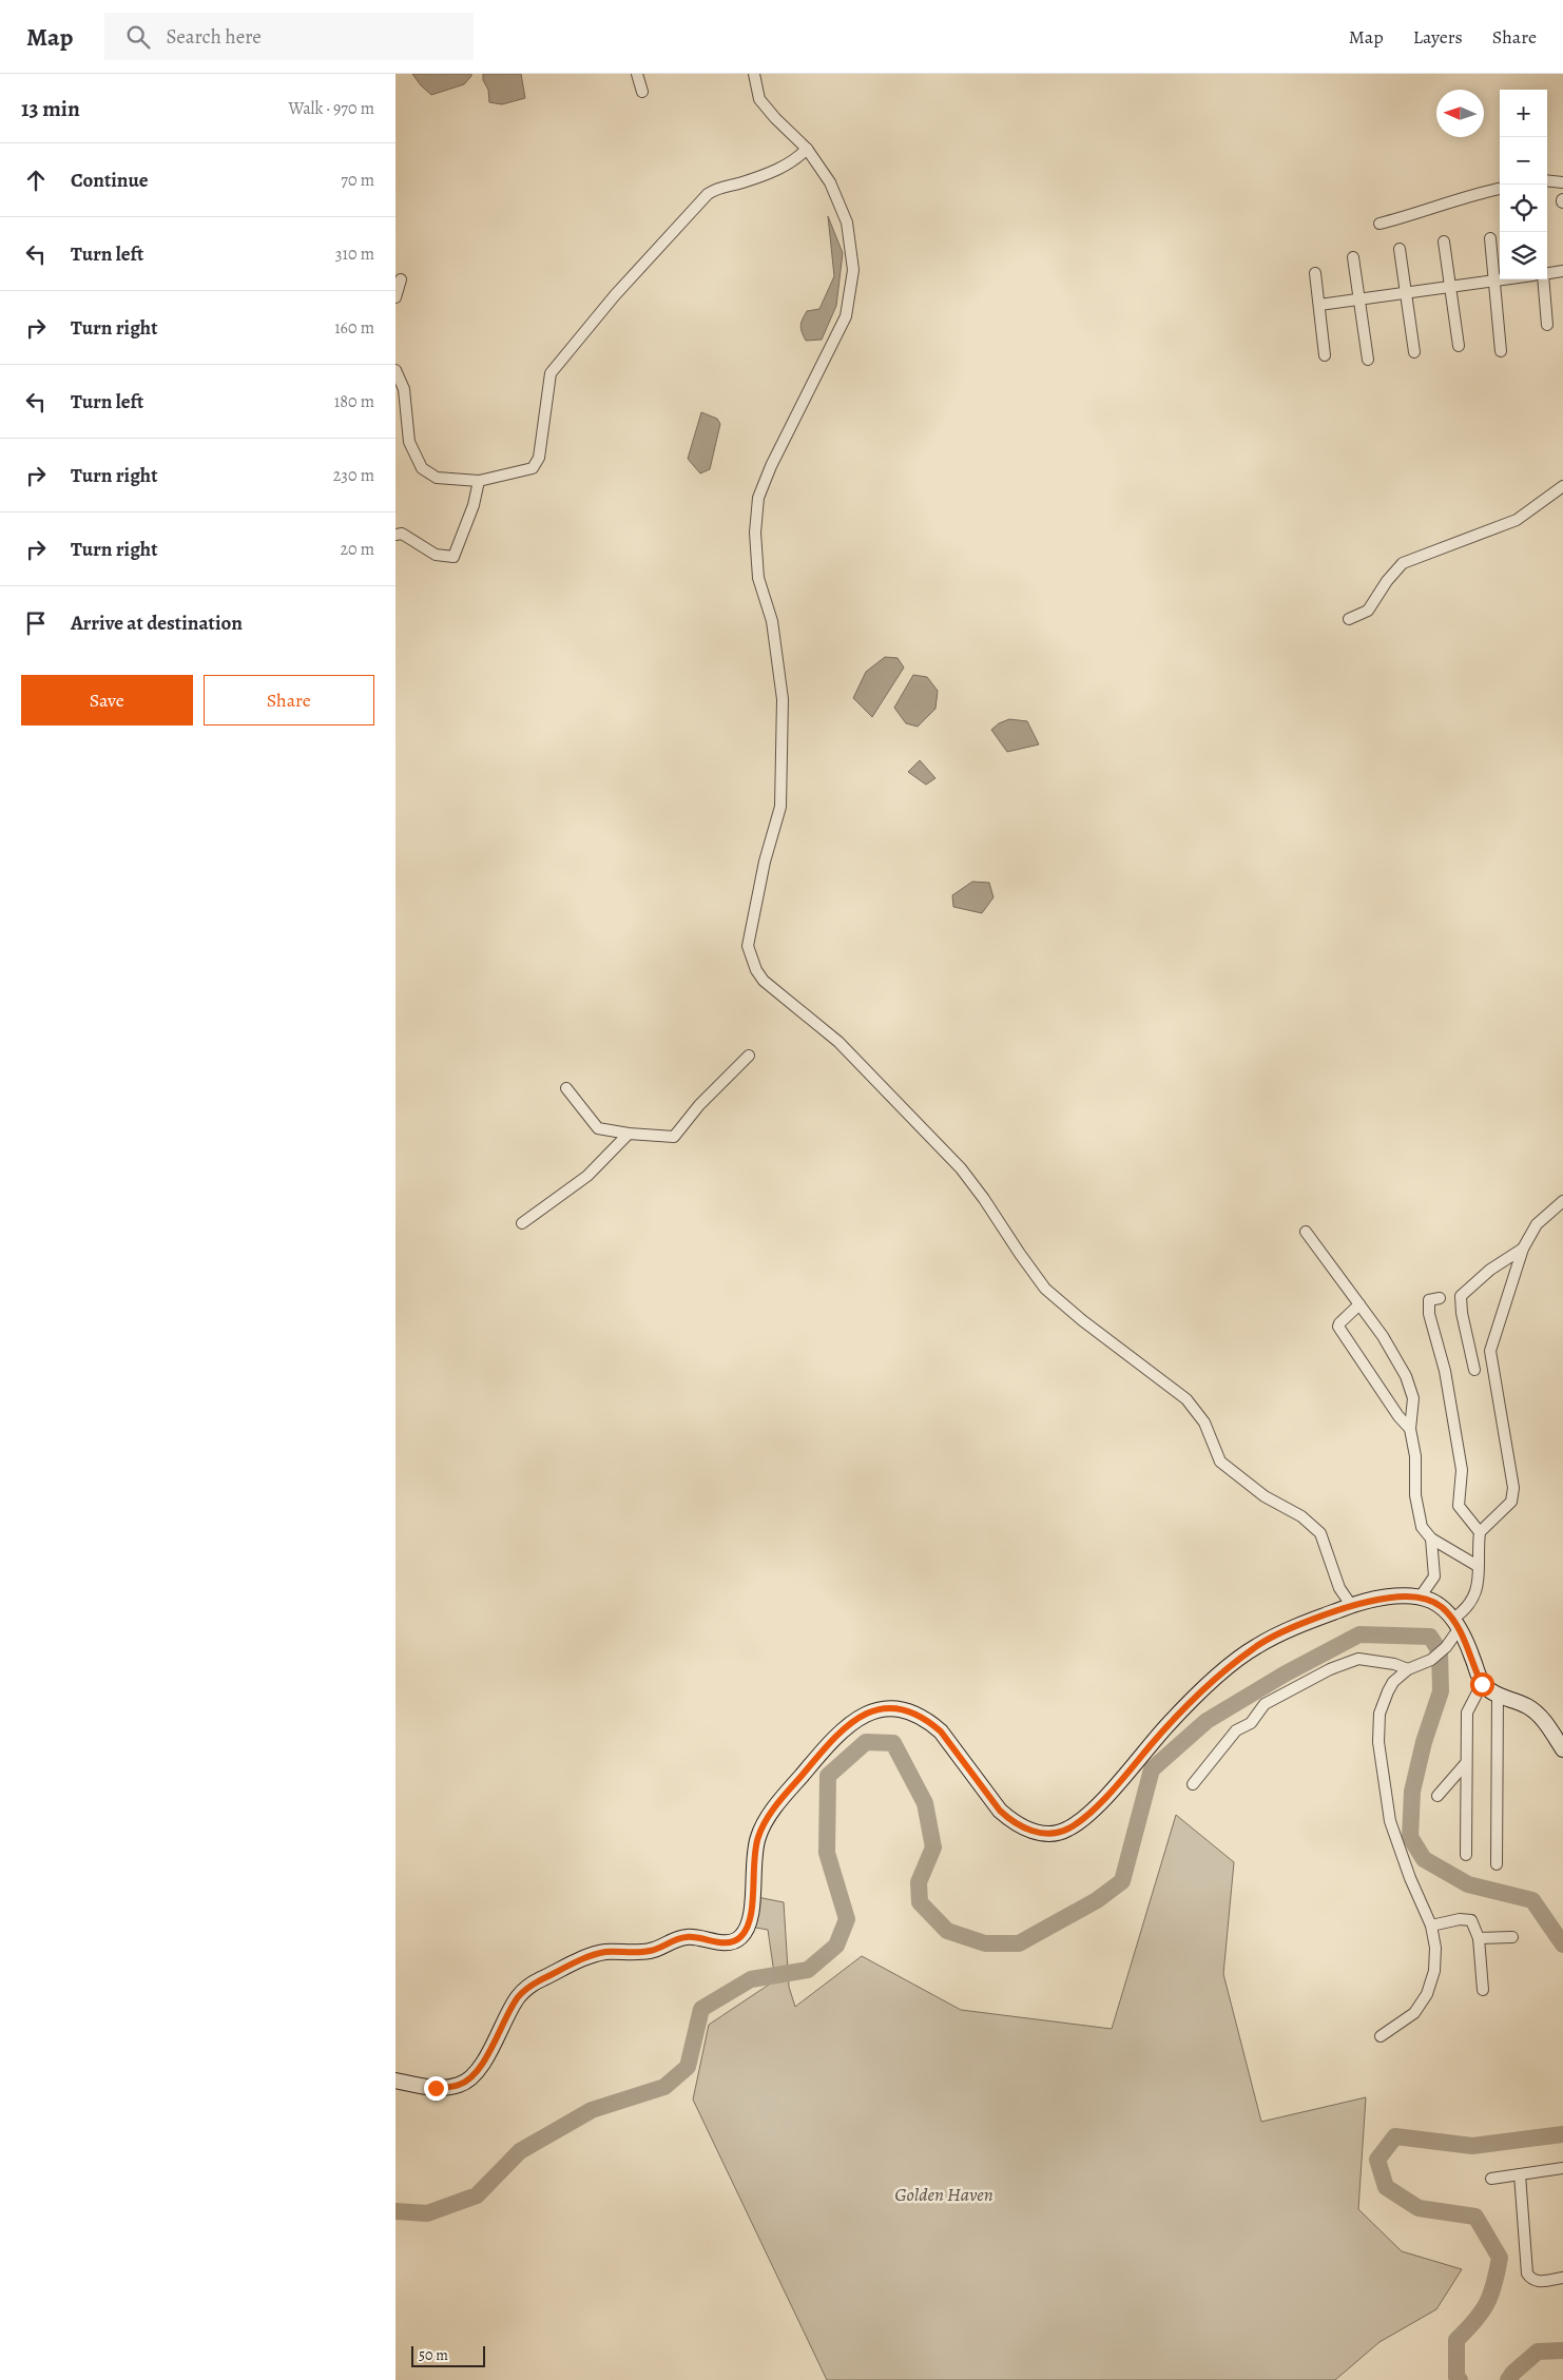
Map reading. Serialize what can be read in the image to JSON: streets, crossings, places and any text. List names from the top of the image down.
{
  "parks": ["Golden Haven"],
  "scale_bar": "50 m",
  "north": "left",
  "page": {
    "header": "Map",
    "search": "Search here",
    "nav": ["Map", "Layers", "Share"],
    "heading": ["13 min", "Walk · 970 m"],
    "map_buttons": ["+", "−"],
    "list": [
      ["Continue", "70 m"],
      ["Turn left", "310 m"],
      ["Turn right", "160 m"],
      ["Turn left", "180 m"],
      ["Turn right", "230 m"],
      ["Turn right", "20 m"],
      "Arrive at destination"
    ],
    "buttons": ["Save", "Share"],
    "scale": "50 m"
  }
}
